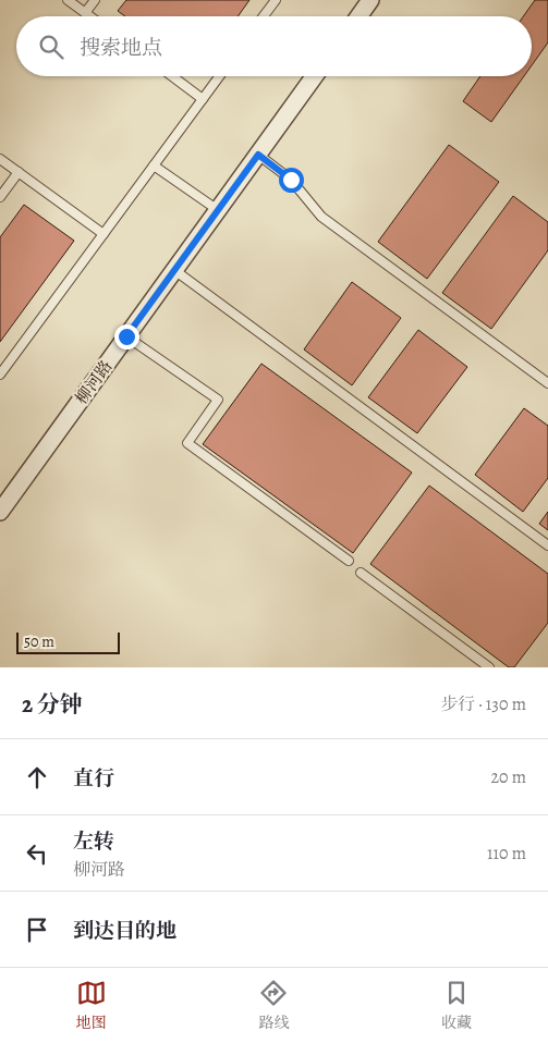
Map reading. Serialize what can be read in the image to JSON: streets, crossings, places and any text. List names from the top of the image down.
{
  "streets": {
    "street": ["柳河路"]
  },
  "scale_bar": "50 m",
  "page": {
    "search": "搜索地点",
    "scale": "50 m",
    "heading": ["2 分钟", "步行 · 130 m"],
    "list": [
      ["直行", "20 m"],
      ["左转", "柳河路", "110 m"],
      "到达目的地"
    ],
    "nav": ["地图", "路线", "收藏"]
  }
}
